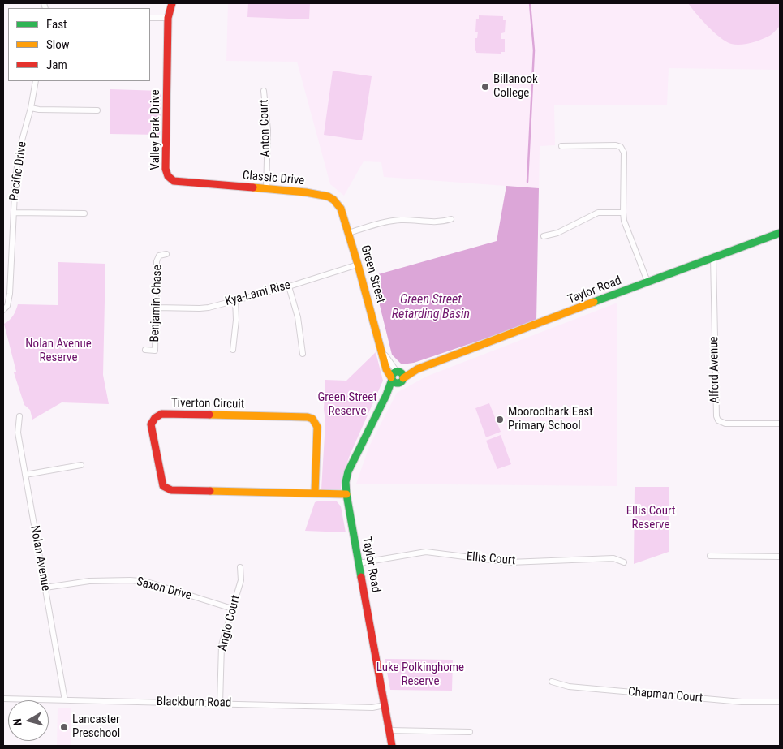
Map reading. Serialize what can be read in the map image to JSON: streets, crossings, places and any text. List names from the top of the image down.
{
  "streets": {
    "street": [
      "Anton Court",
      "Valley Park Drive",
      "Pacific Drive",
      "Classic Drive",
      "Green Street",
      "Taylor Road",
      "Kya-Lami Rise",
      "Benjamin Chase",
      "Alford Avenue",
      "Tiverton Circuit",
      "Nolan Avenue",
      "Ellis Court",
      "Saxon Drive",
      "Anglo Court",
      "Chapman Court",
      "Blackburn Road"
    ]
  },
  "crossings": [
    ["Anton Court", "Classic Drive"],
    ["Valley Park Drive", "Classic Drive"],
    ["Classic Drive", "Green Street"],
    ["Green Street", "Taylor Road"],
    ["Green Street", "Kya-Lami Rise"],
    ["Taylor Road", "Alford Avenue"],
    ["Taylor Road", "Tiverton Circuit"],
    ["Taylor Road", "Ellis Court"],
    ["Taylor Road", "Blackburn Road"],
    ["Kya-Lami Rise", "Benjamin Chase"],
    ["Nolan Avenue", "Saxon Drive"],
    ["Nolan Avenue", "Blackburn Road"],
    ["Saxon Drive", "Anglo Court"],
    ["Anglo Court", "Blackburn Road"]
  ],
  "water": ["Green Street Retarding Basin"],
  "parks": [
    "Nolan Avenue Reserve",
    "Green Street Reserve",
    "Ellis Court Reserve",
    "Luke Polkinghome Reserve"
  ],
  "places": ["Billanook College", "Mooroolbark East Primary School", "Lancaster Preschool"],
  "legend": ["Fast", "Slow", "Jam"],
  "north": "left"
}
